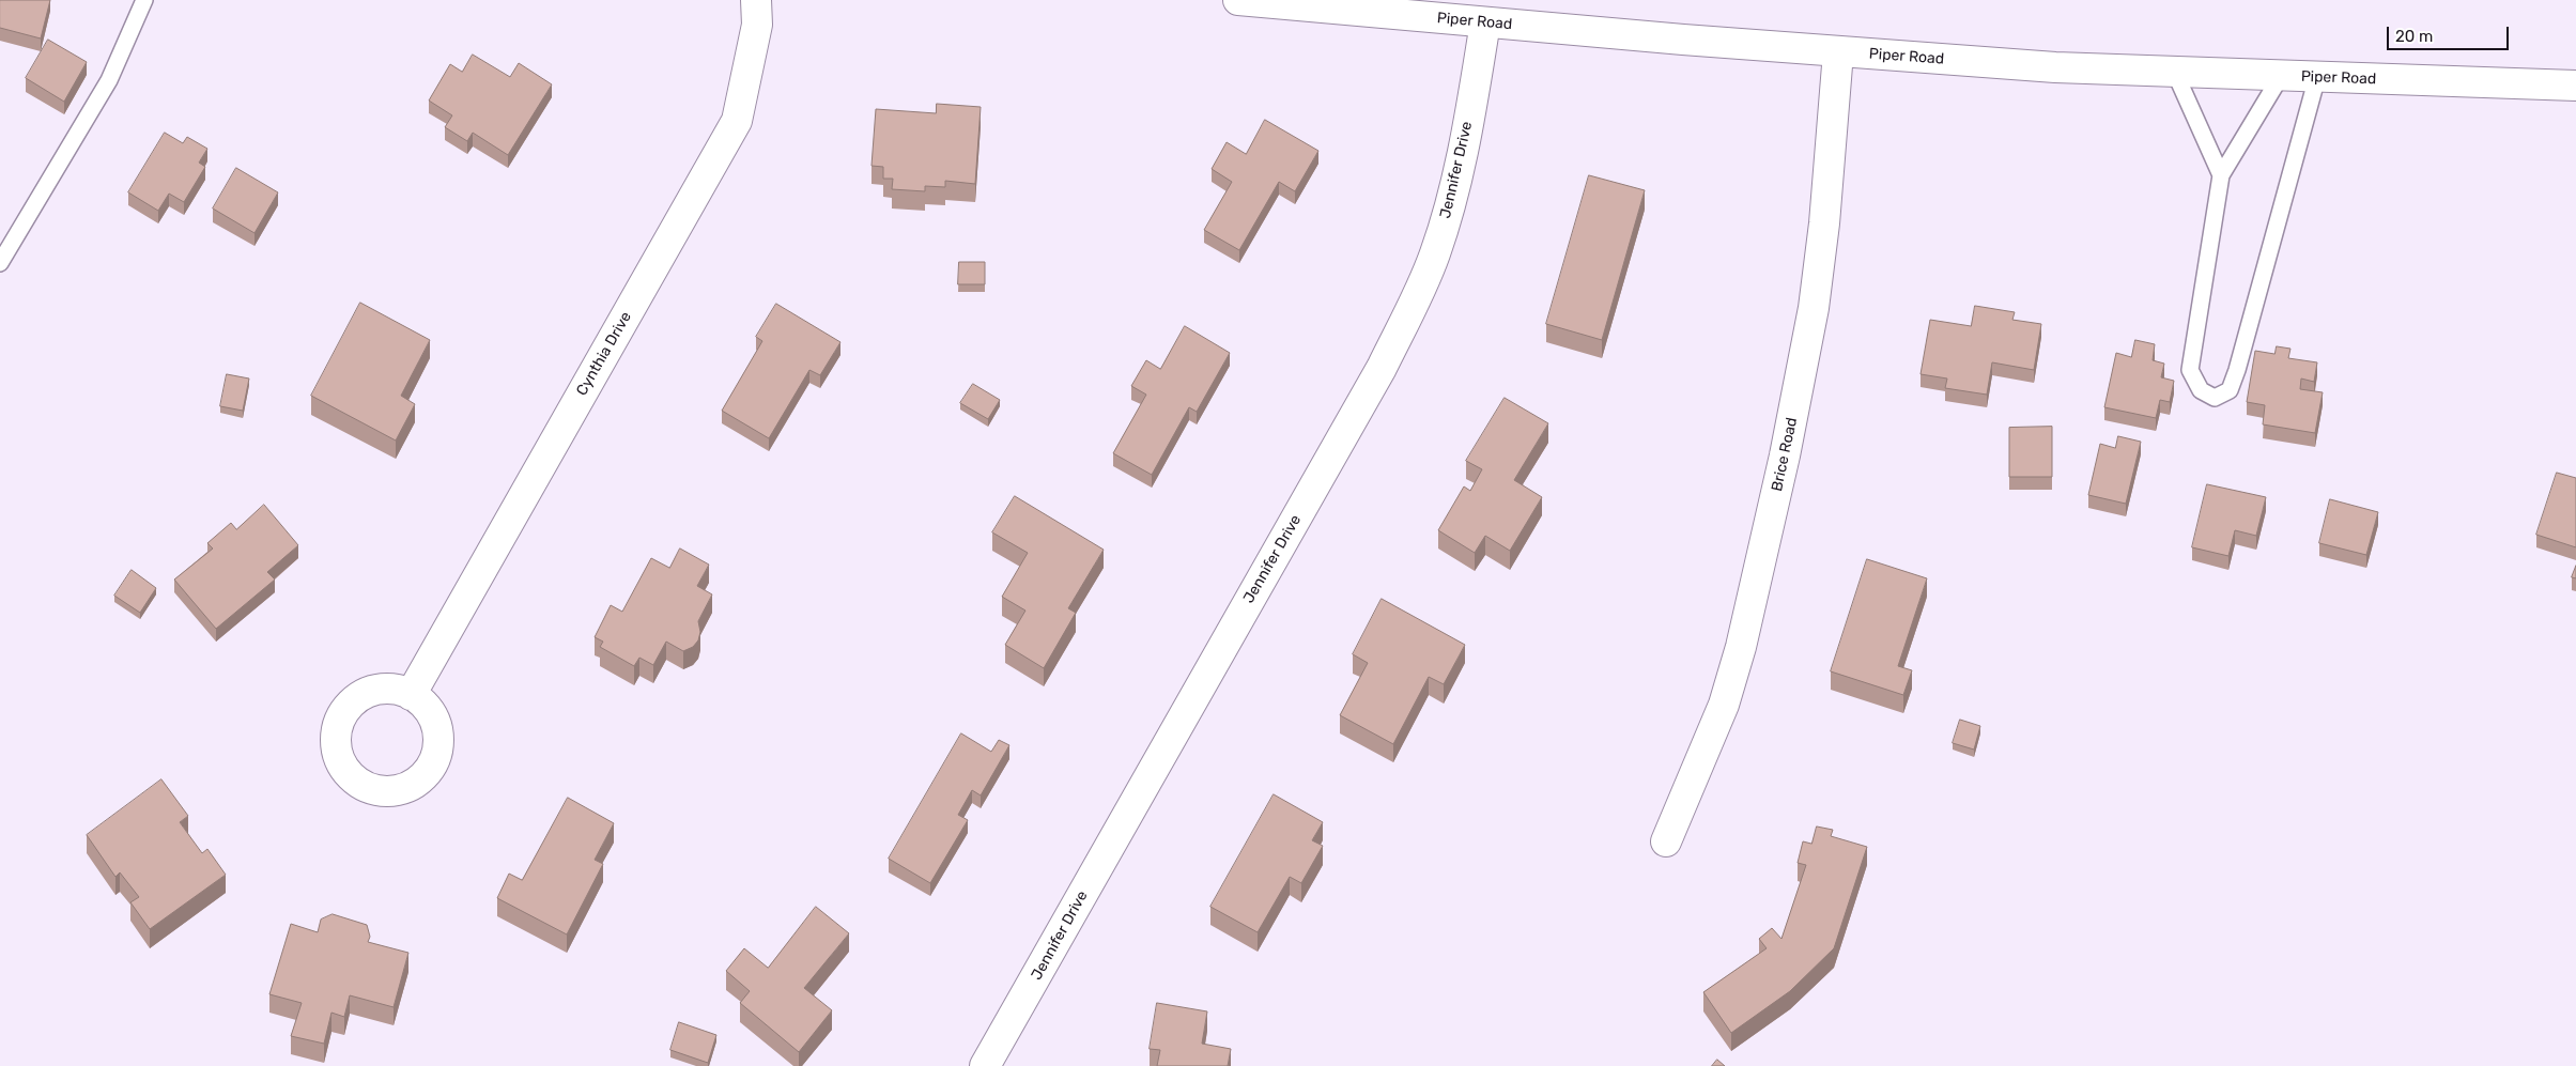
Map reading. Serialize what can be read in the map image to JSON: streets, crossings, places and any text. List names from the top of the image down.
{
  "streets": {
    "street": [
      "Piper Road",
      "Jennifer Drive",
      "Cynthia Drive",
      "Brice Road"
    ]
  },
  "crossings": [
    ["Piper Road", "Jennifer Drive"],
    ["Piper Road", "Brice Road"]
  ],
  "scale_bar": "20 m"
}
